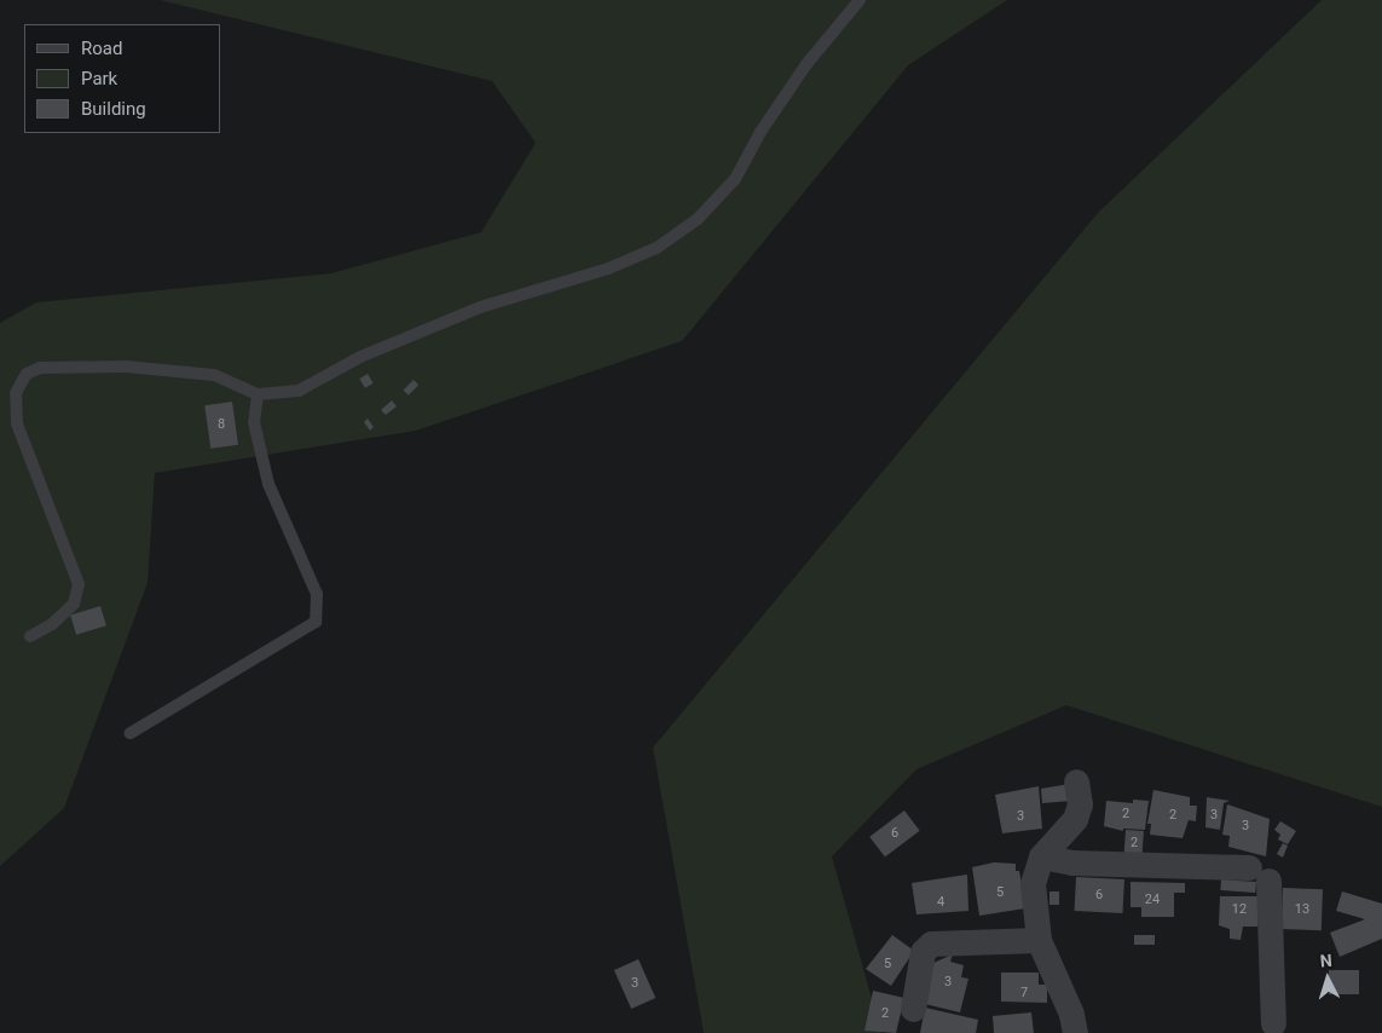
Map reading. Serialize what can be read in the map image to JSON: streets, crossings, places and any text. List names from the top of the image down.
{
  "house_numbers": [
    "8",
    "2",
    "2",
    "3",
    "3",
    "3",
    "6",
    "2",
    "5",
    "6",
    "24",
    "4",
    "12",
    "13",
    "5",
    "3",
    "3",
    "7",
    "2"
  ],
  "legend": ["Road", "Park", "Building"],
  "north": "top"
}
